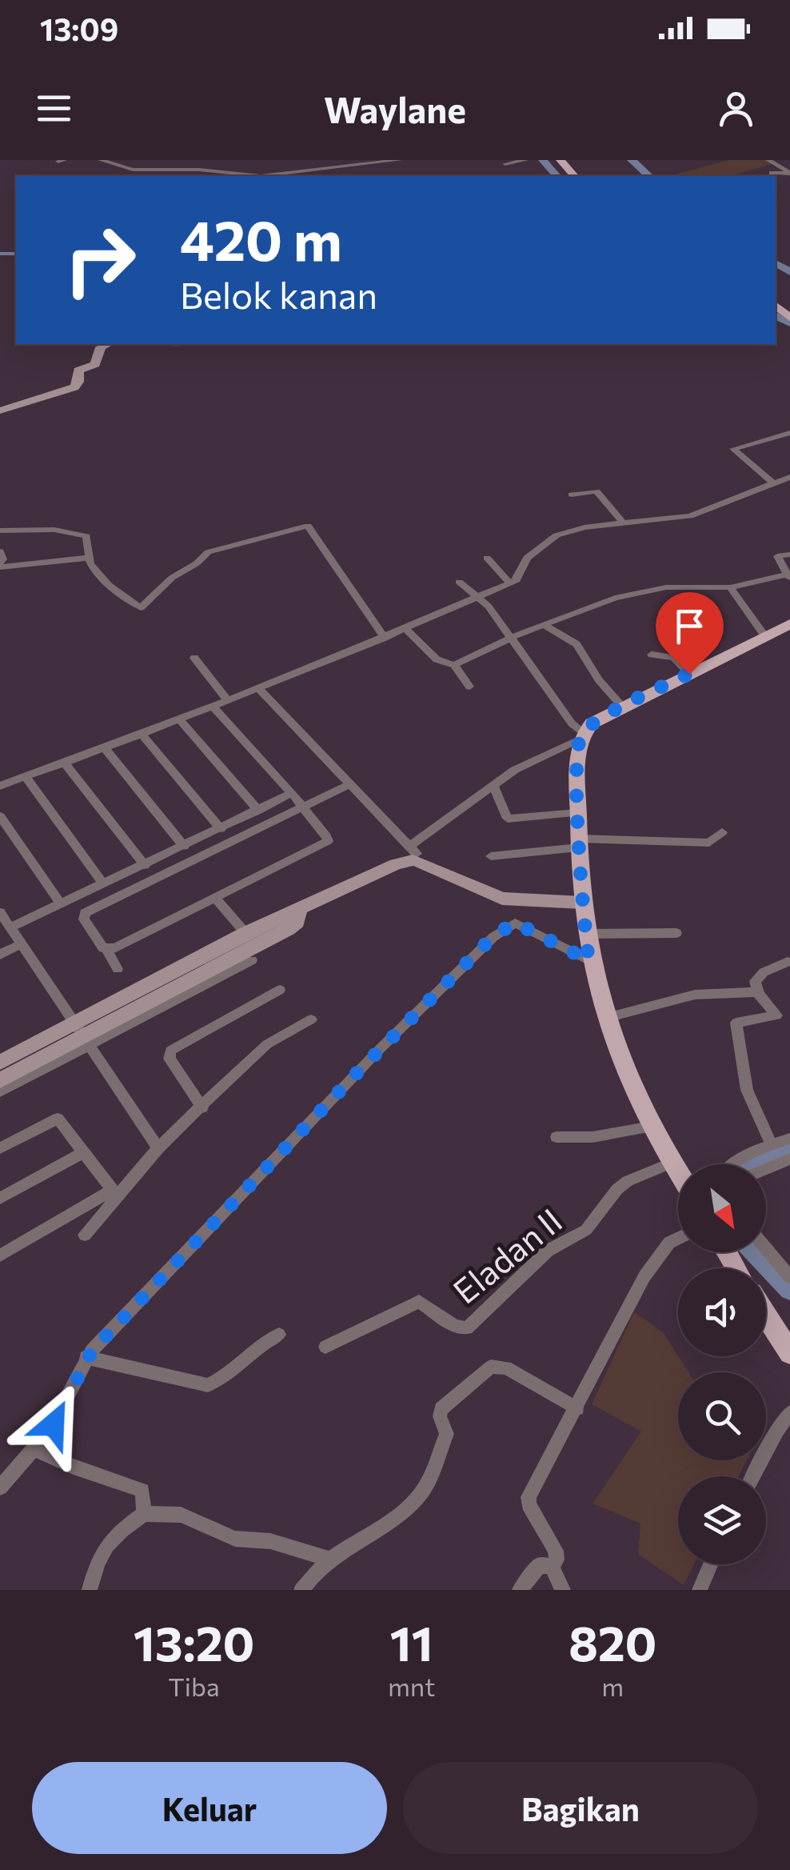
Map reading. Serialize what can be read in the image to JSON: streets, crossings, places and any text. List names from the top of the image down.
{
  "streets": {
    "street": ["Eladan II"]
  },
  "north": "bottom right",
  "page": {
    "status": "13:09",
    "header": "Waylane",
    "turn": ["420 m", "Belok kanan"],
    "eta": [
      "13:20",
      "Tiba",
      "11",
      "mnt",
      "820",
      "m"
    ],
    "buttons": ["Keluar", "Bagikan"]
  }
}
